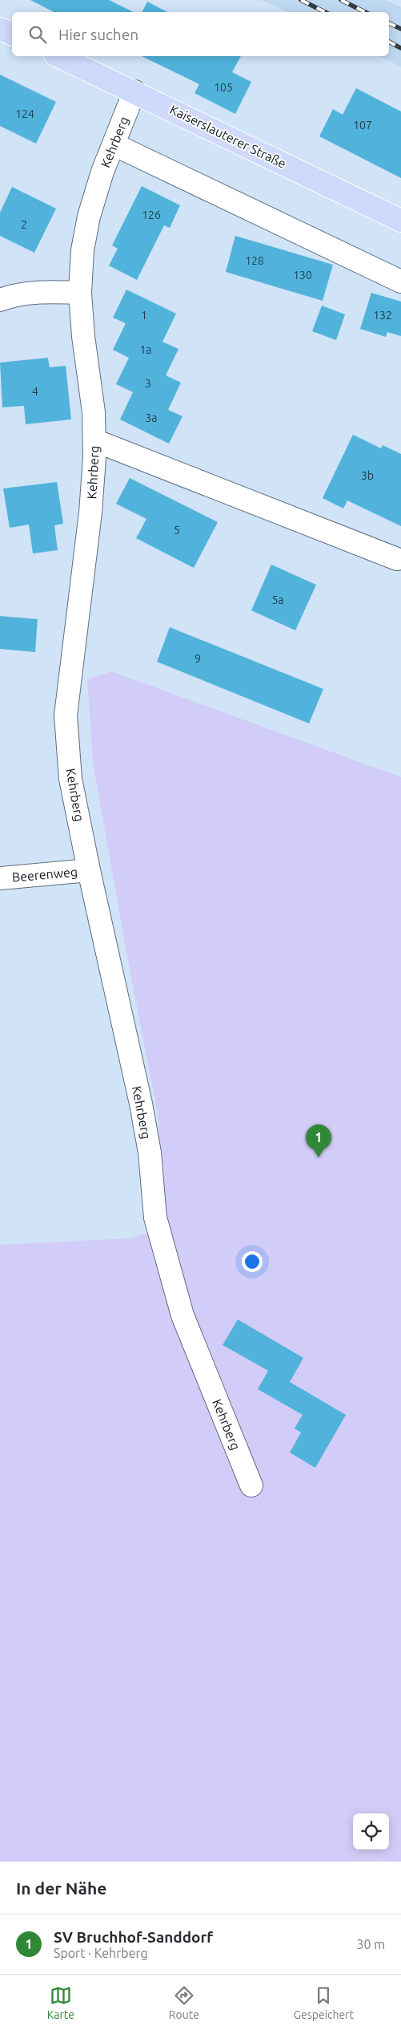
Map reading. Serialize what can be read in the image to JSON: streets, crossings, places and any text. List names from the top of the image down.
{
  "streets": {
    "main road": ["Kaiserslauterer Straße"],
    "street": ["Kehrberg", "Beerenweg"]
  },
  "crossings": [
    ["Kaiserslauterer Straße", "Kehrberg"],
    ["Kehrberg", "Beerenweg"]
  ],
  "house_numbers": [
    "105",
    "124",
    "107",
    "126",
    "2",
    "128",
    "130",
    "1",
    "132",
    "1a",
    "3",
    "4",
    "3a",
    "3b",
    "5",
    "5a",
    "9"
  ],
  "page": {
    "search": "Hier suchen",
    "pins": "1",
    "heading": "In der Nähe",
    "list": [
      {
        "mark": "1",
        "name": "SV Bruchhof-Sanddorf",
        "note": "Sport · Kehrberg",
        "value": "30 m"
      }
    ],
    "nav": ["Karte", "Route", "Gespeichert"]
  }
}
